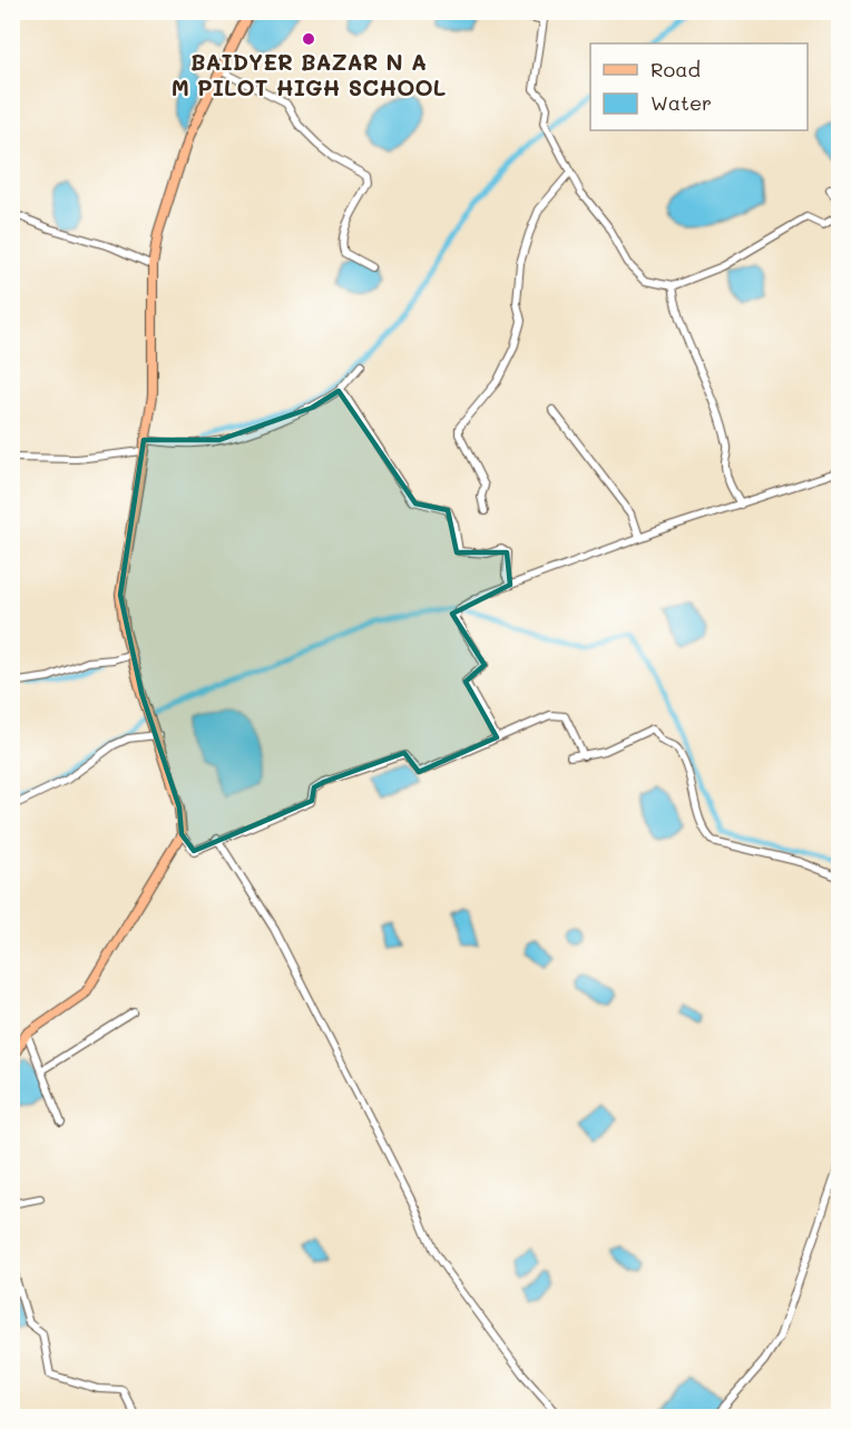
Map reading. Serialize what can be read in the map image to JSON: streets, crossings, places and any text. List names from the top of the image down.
{
  "places": ["BAIDYER BAZAR N A M PILOT HIGH SCHOOL"],
  "legend": ["Road", "Water"]
}
